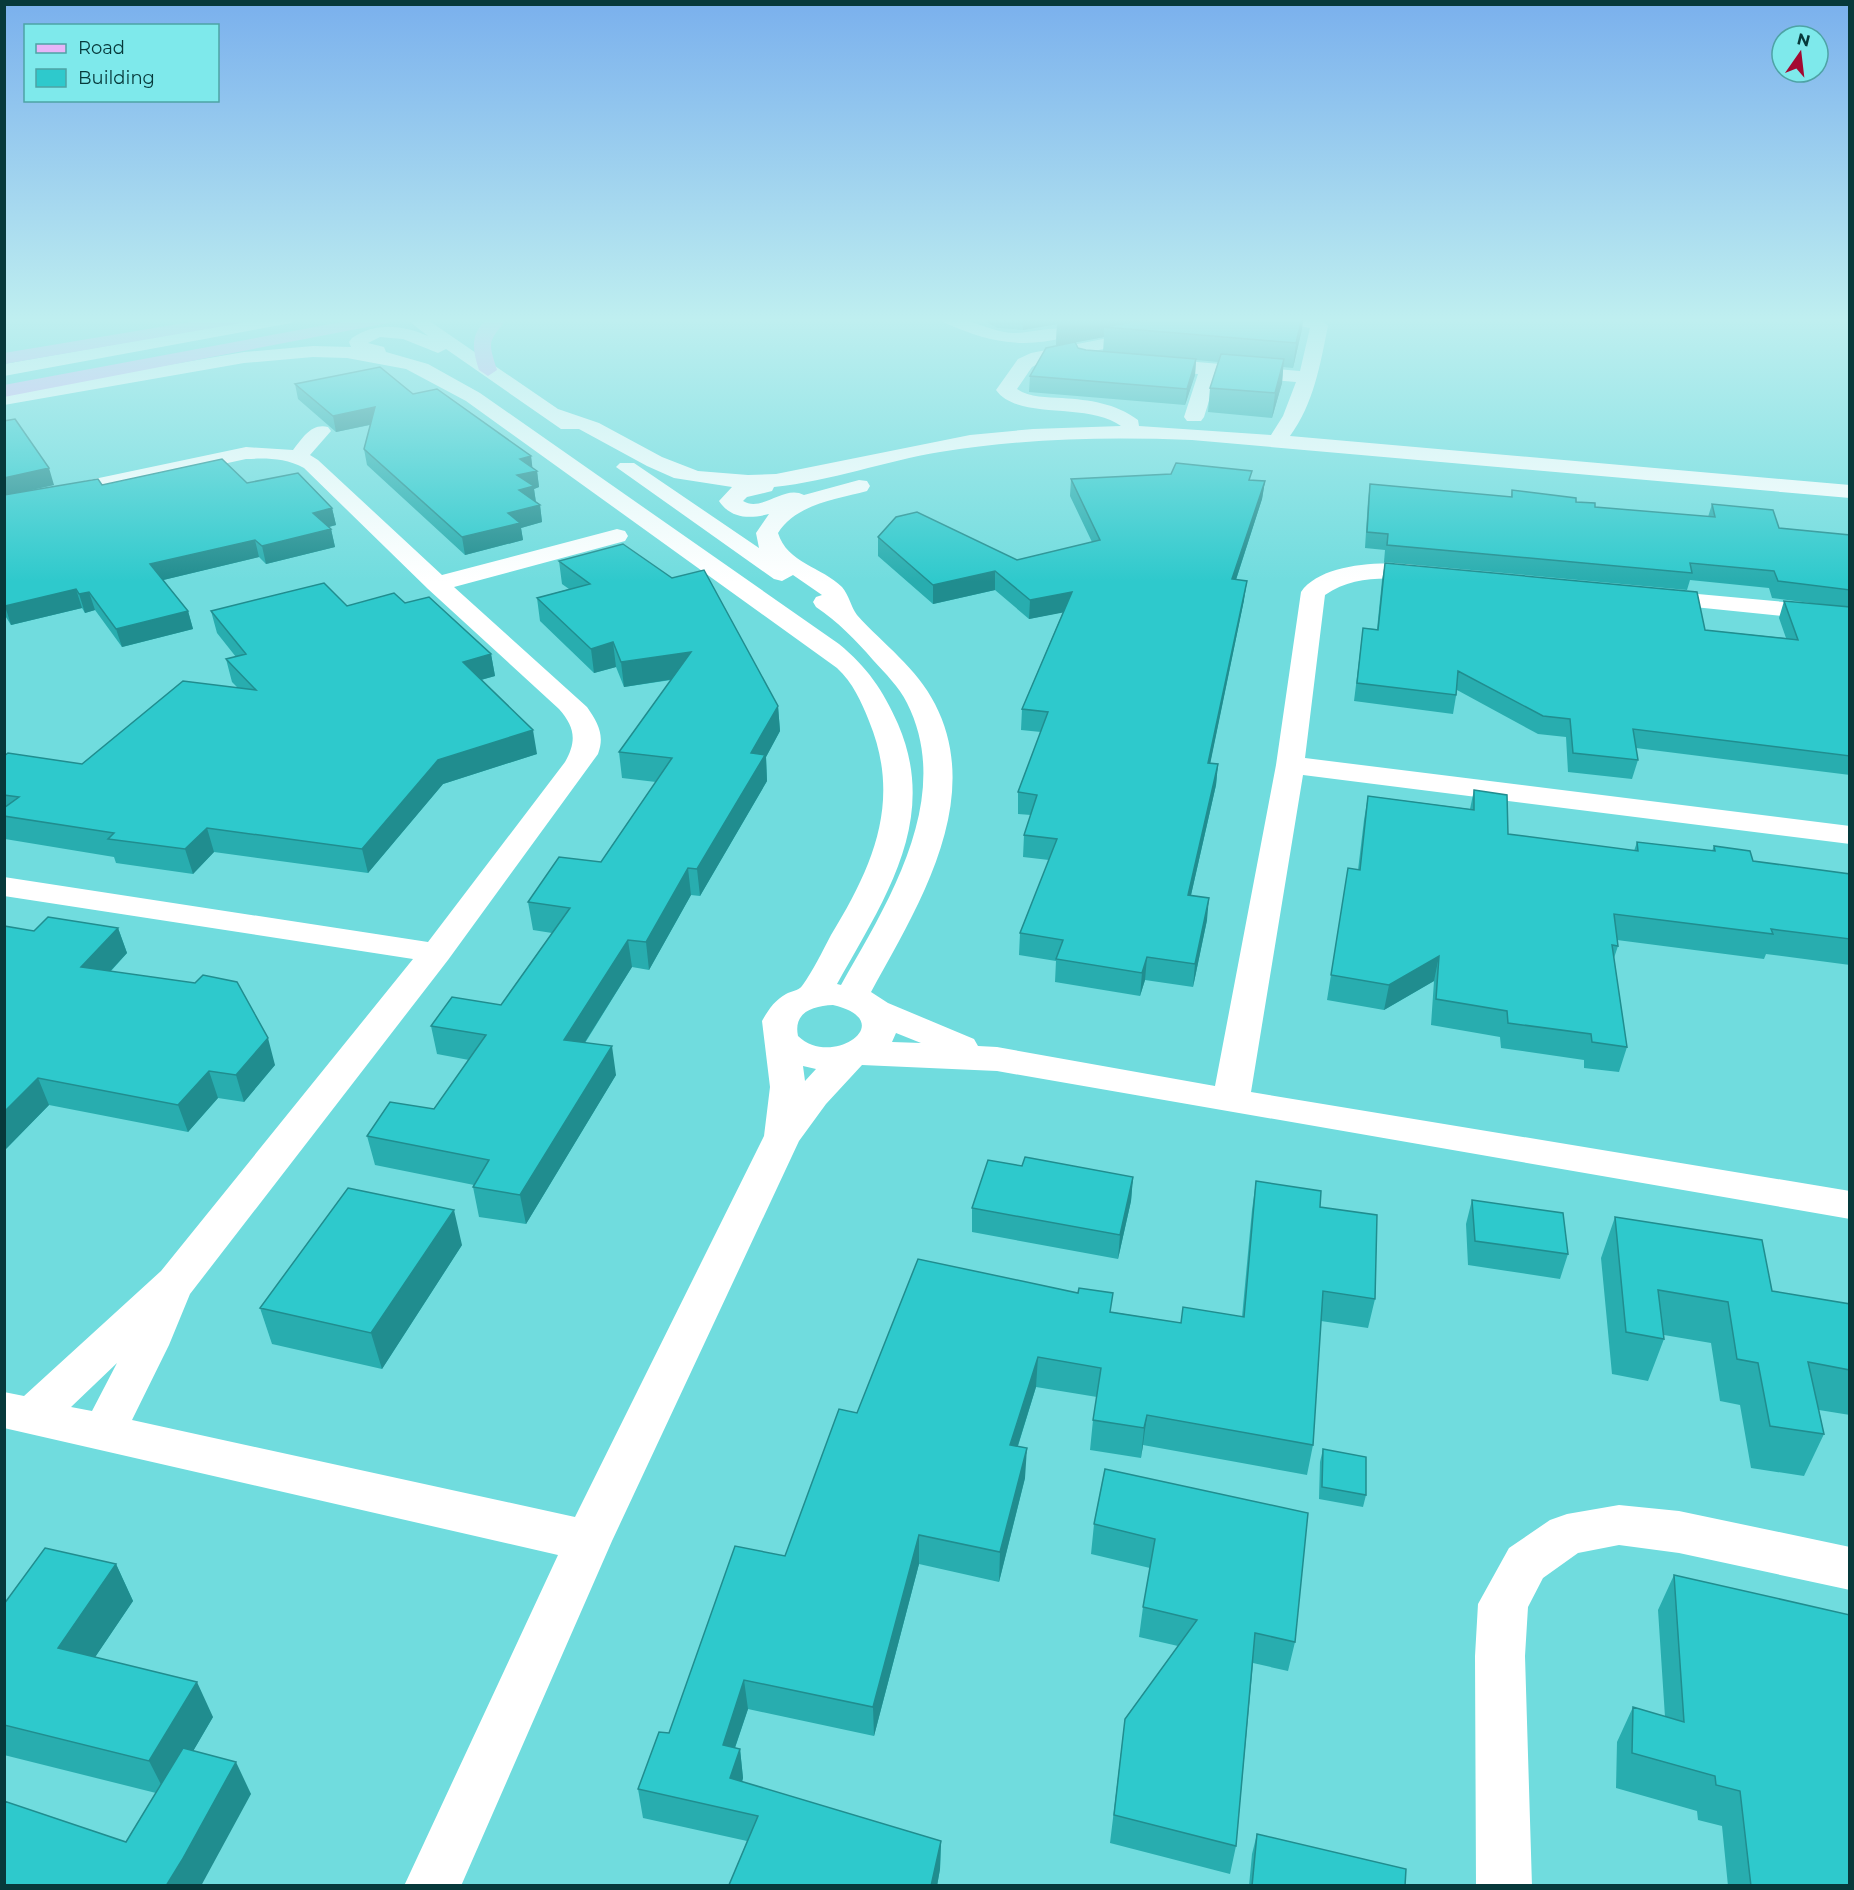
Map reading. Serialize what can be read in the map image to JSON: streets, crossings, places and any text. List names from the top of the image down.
{
  "legend": ["Road", "Building"],
  "north": "top"
}
